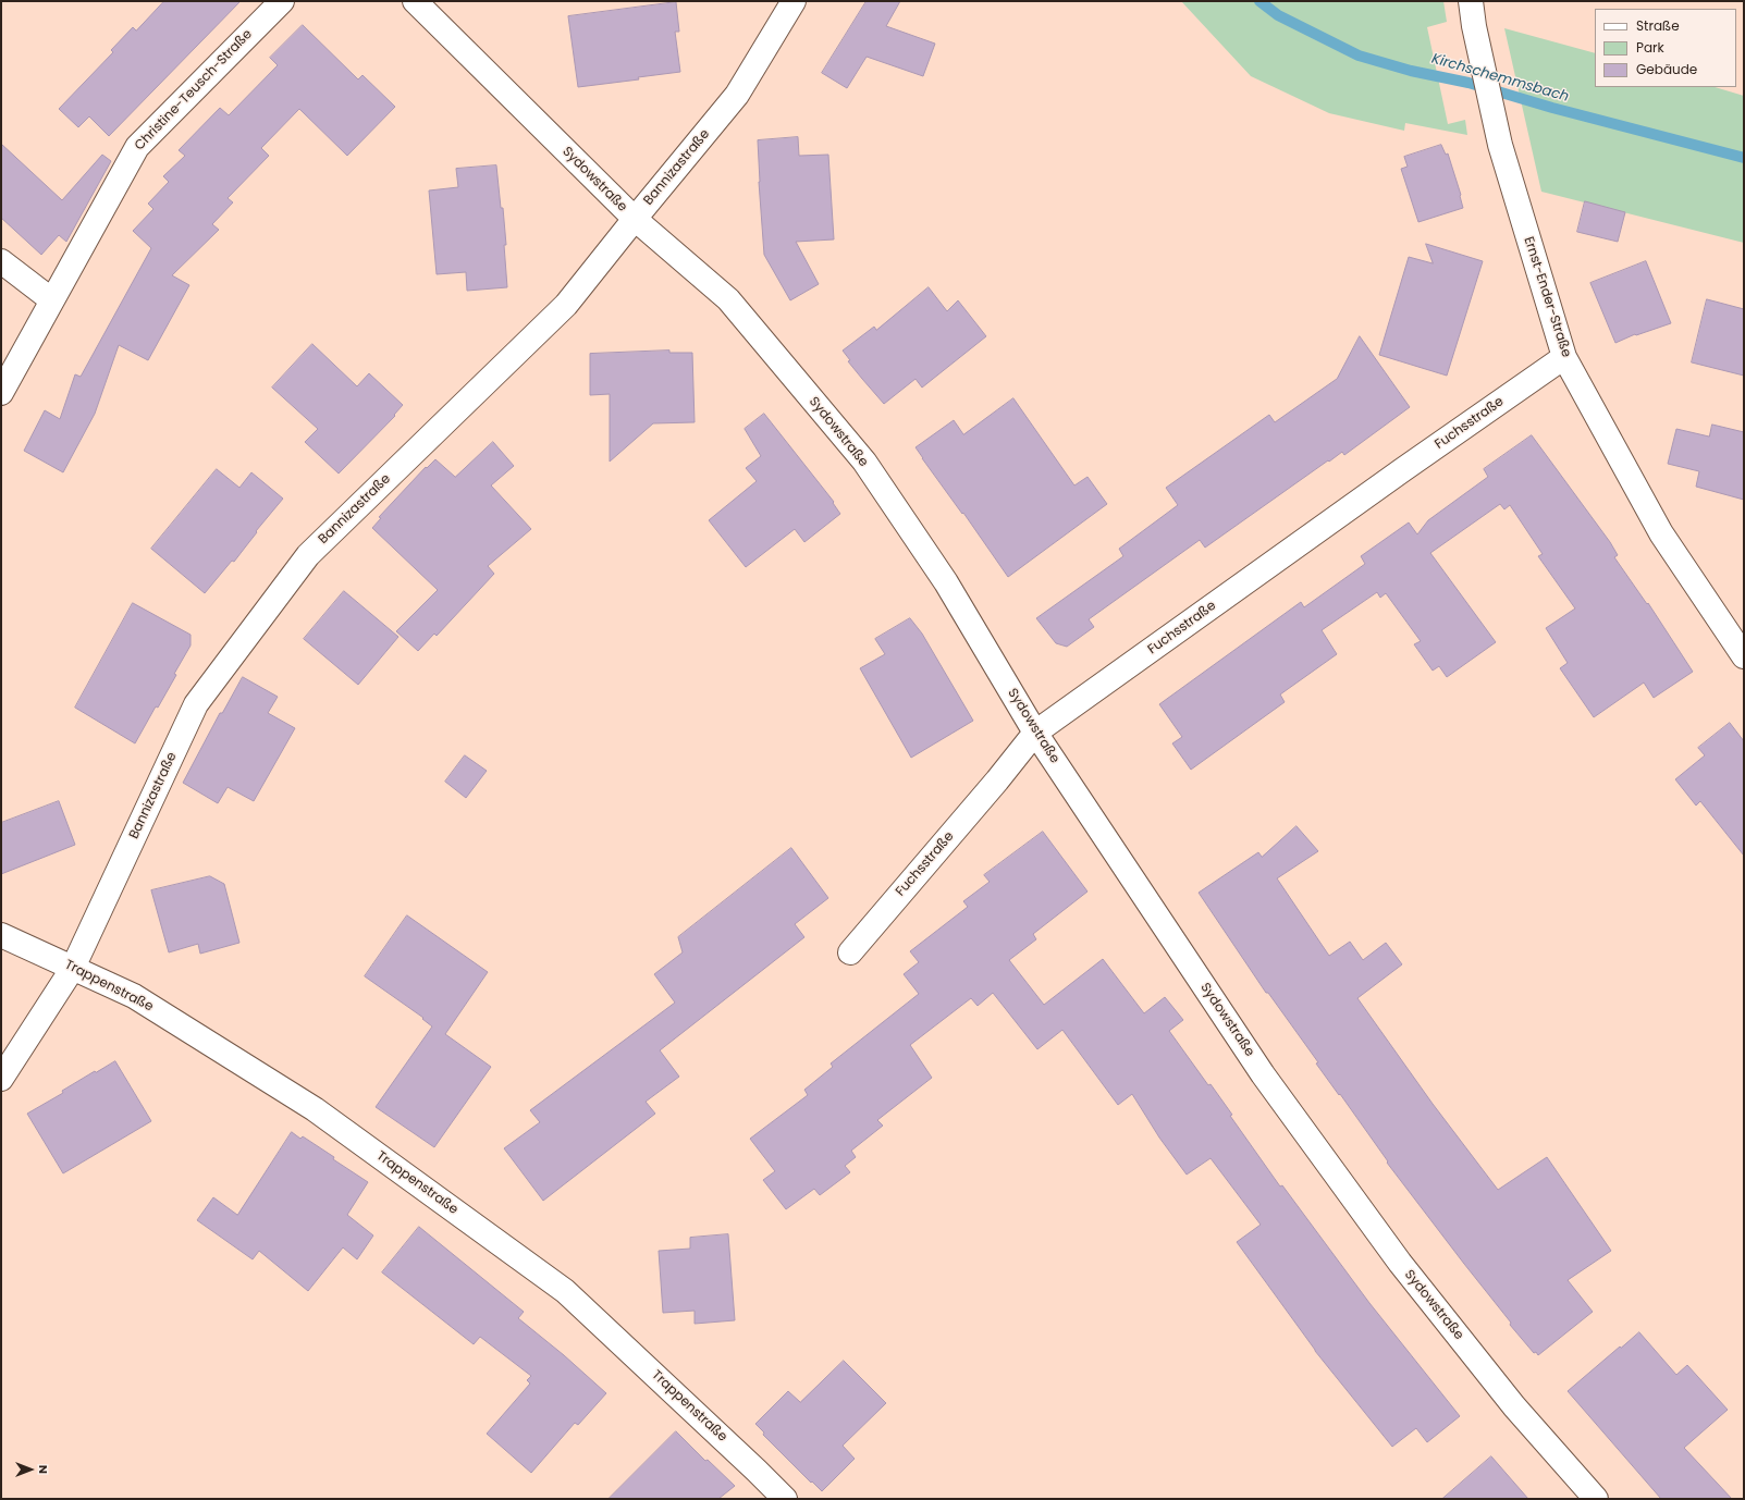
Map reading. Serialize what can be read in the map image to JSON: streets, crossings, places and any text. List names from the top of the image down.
{
  "streets": {
    "street": [
      "Christine-Teusch-Straße",
      "Bannizastraße",
      "Sydowstraße",
      "Ernst-Ender-Straße",
      "Fuchsstraße",
      "Trappenstraße"
    ]
  },
  "crossings": [
    ["Bannizastraße", "Sydowstraße"],
    ["Bannizastraße", "Trappenstraße"],
    ["Sydowstraße", "Fuchsstraße"],
    ["Ernst-Ender-Straße", "Fuchsstraße"]
  ],
  "water": ["Kirchschemmsbach"],
  "legend": ["Straße", "Park", "Gebäude"],
  "north": "right"
}
